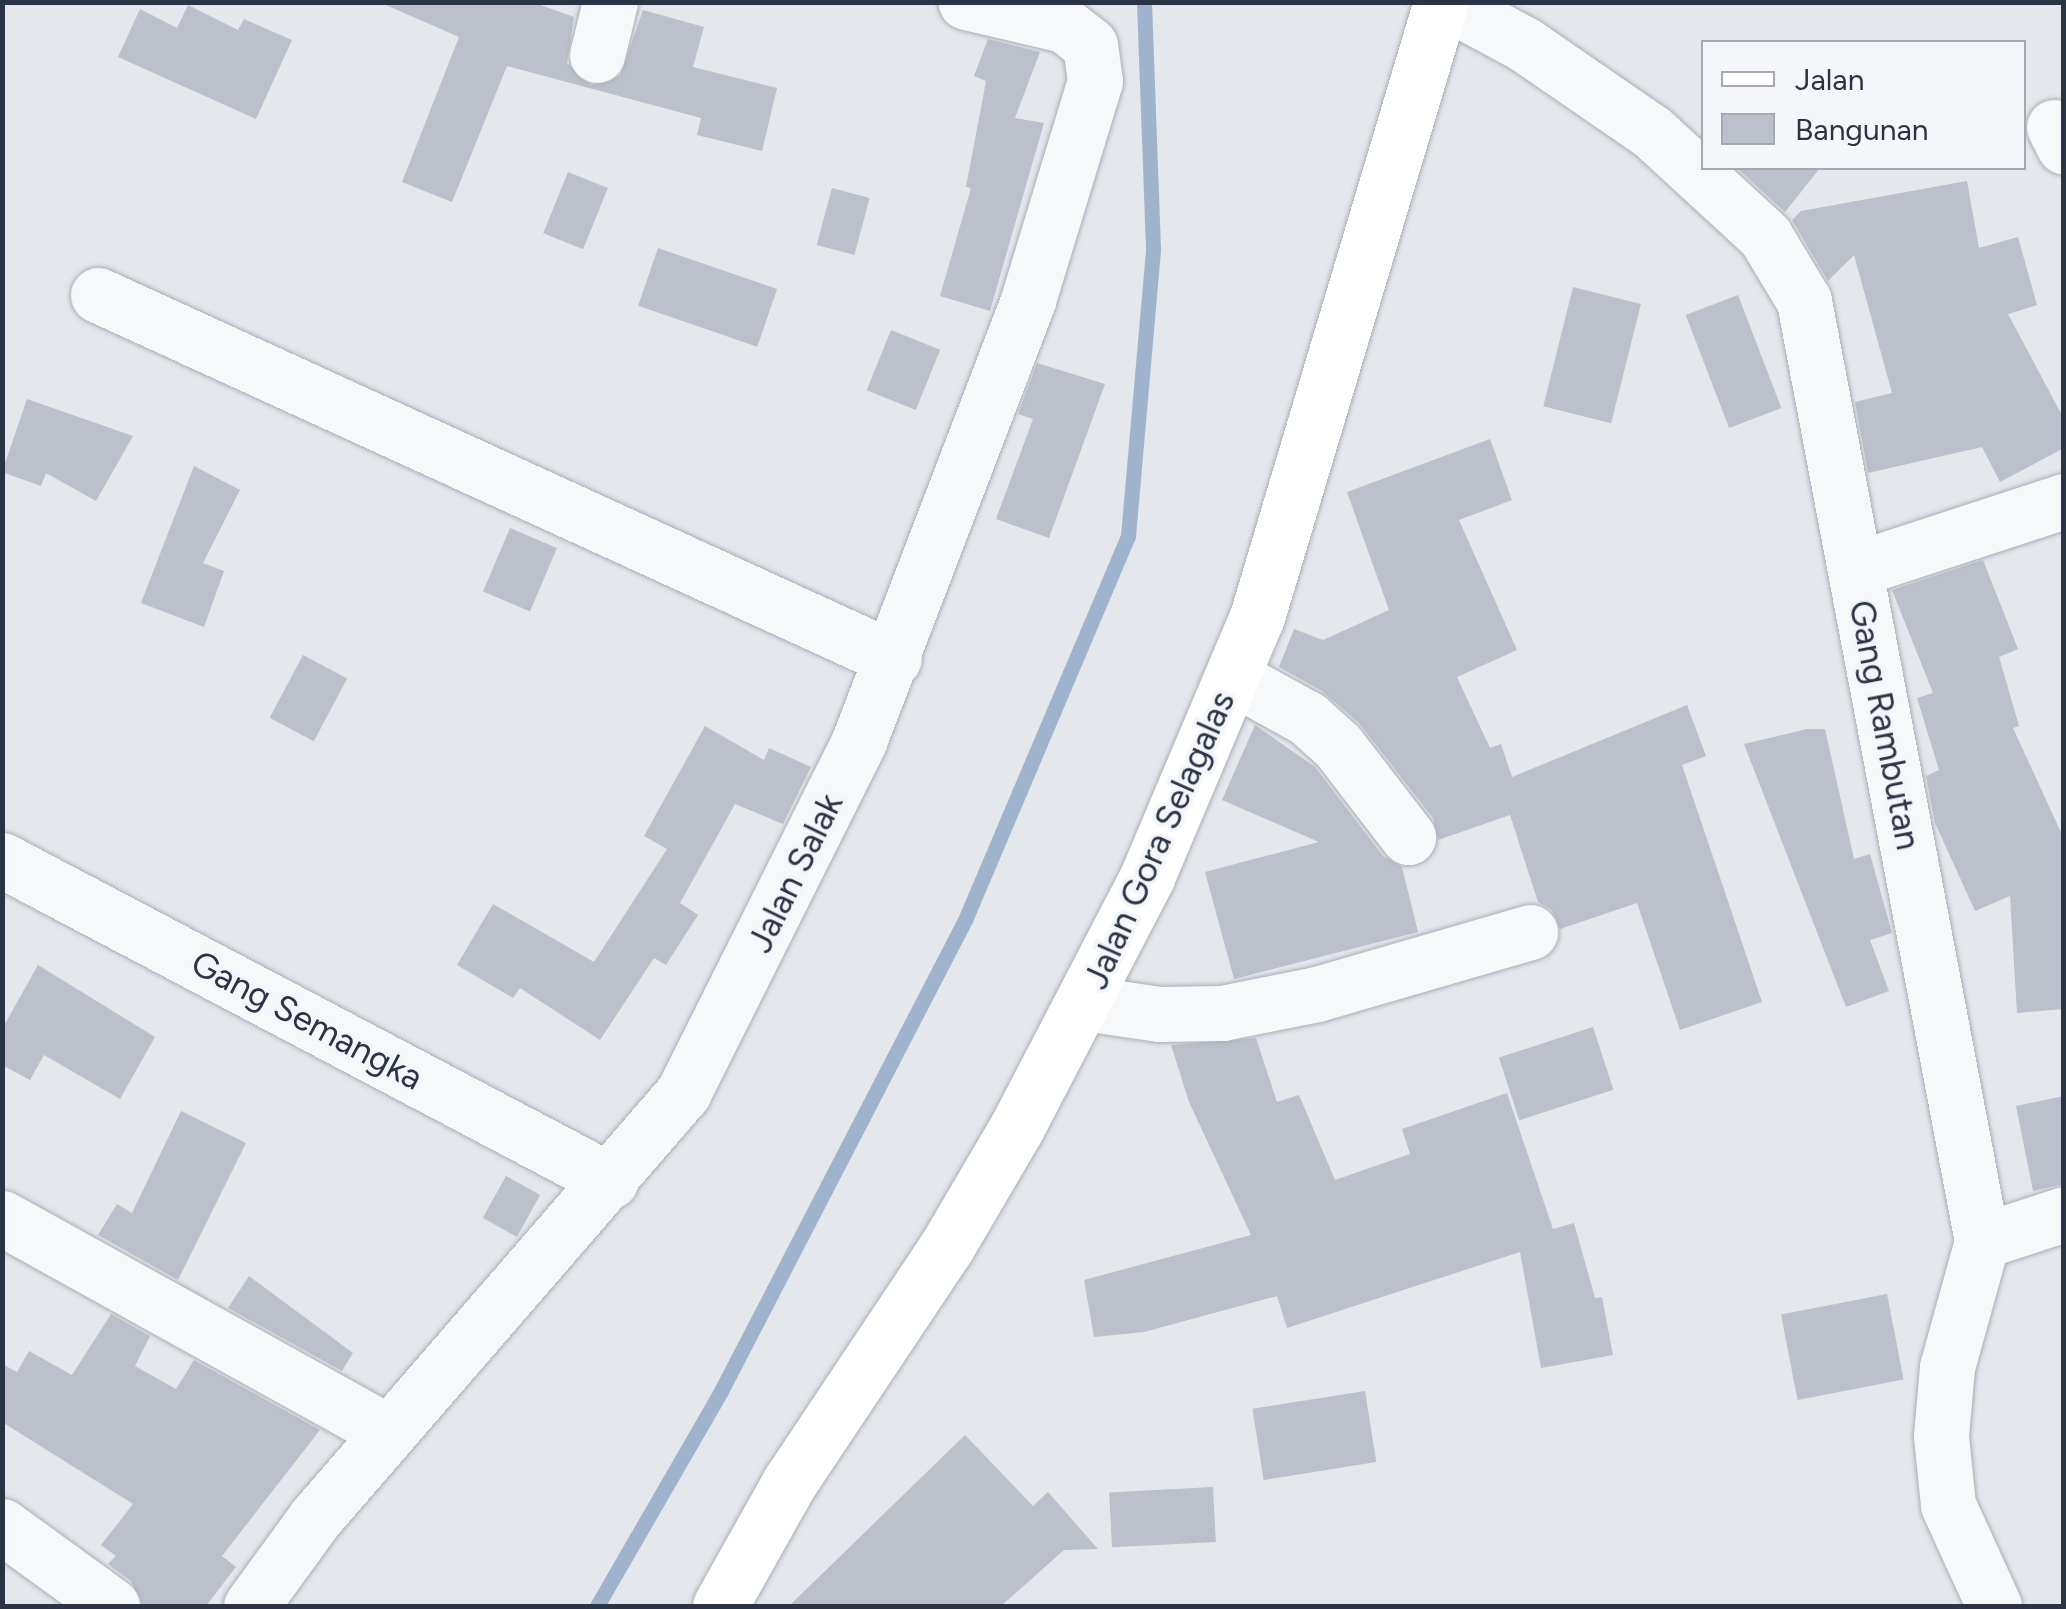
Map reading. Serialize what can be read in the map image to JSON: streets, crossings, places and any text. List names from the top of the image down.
{
  "streets": {
    "street": [
      "Gang Rambutan",
      "Jalan Gora Selagalas",
      "Jalan Salak",
      "Gang Semangka"
    ]
  },
  "crossings": [
    ["Gang Rambutan", "Jalan Gora Selagalas"],
    ["Jalan Salak", "Gang Semangka"]
  ],
  "legend": ["Jalan", "Bangunan"]
}
